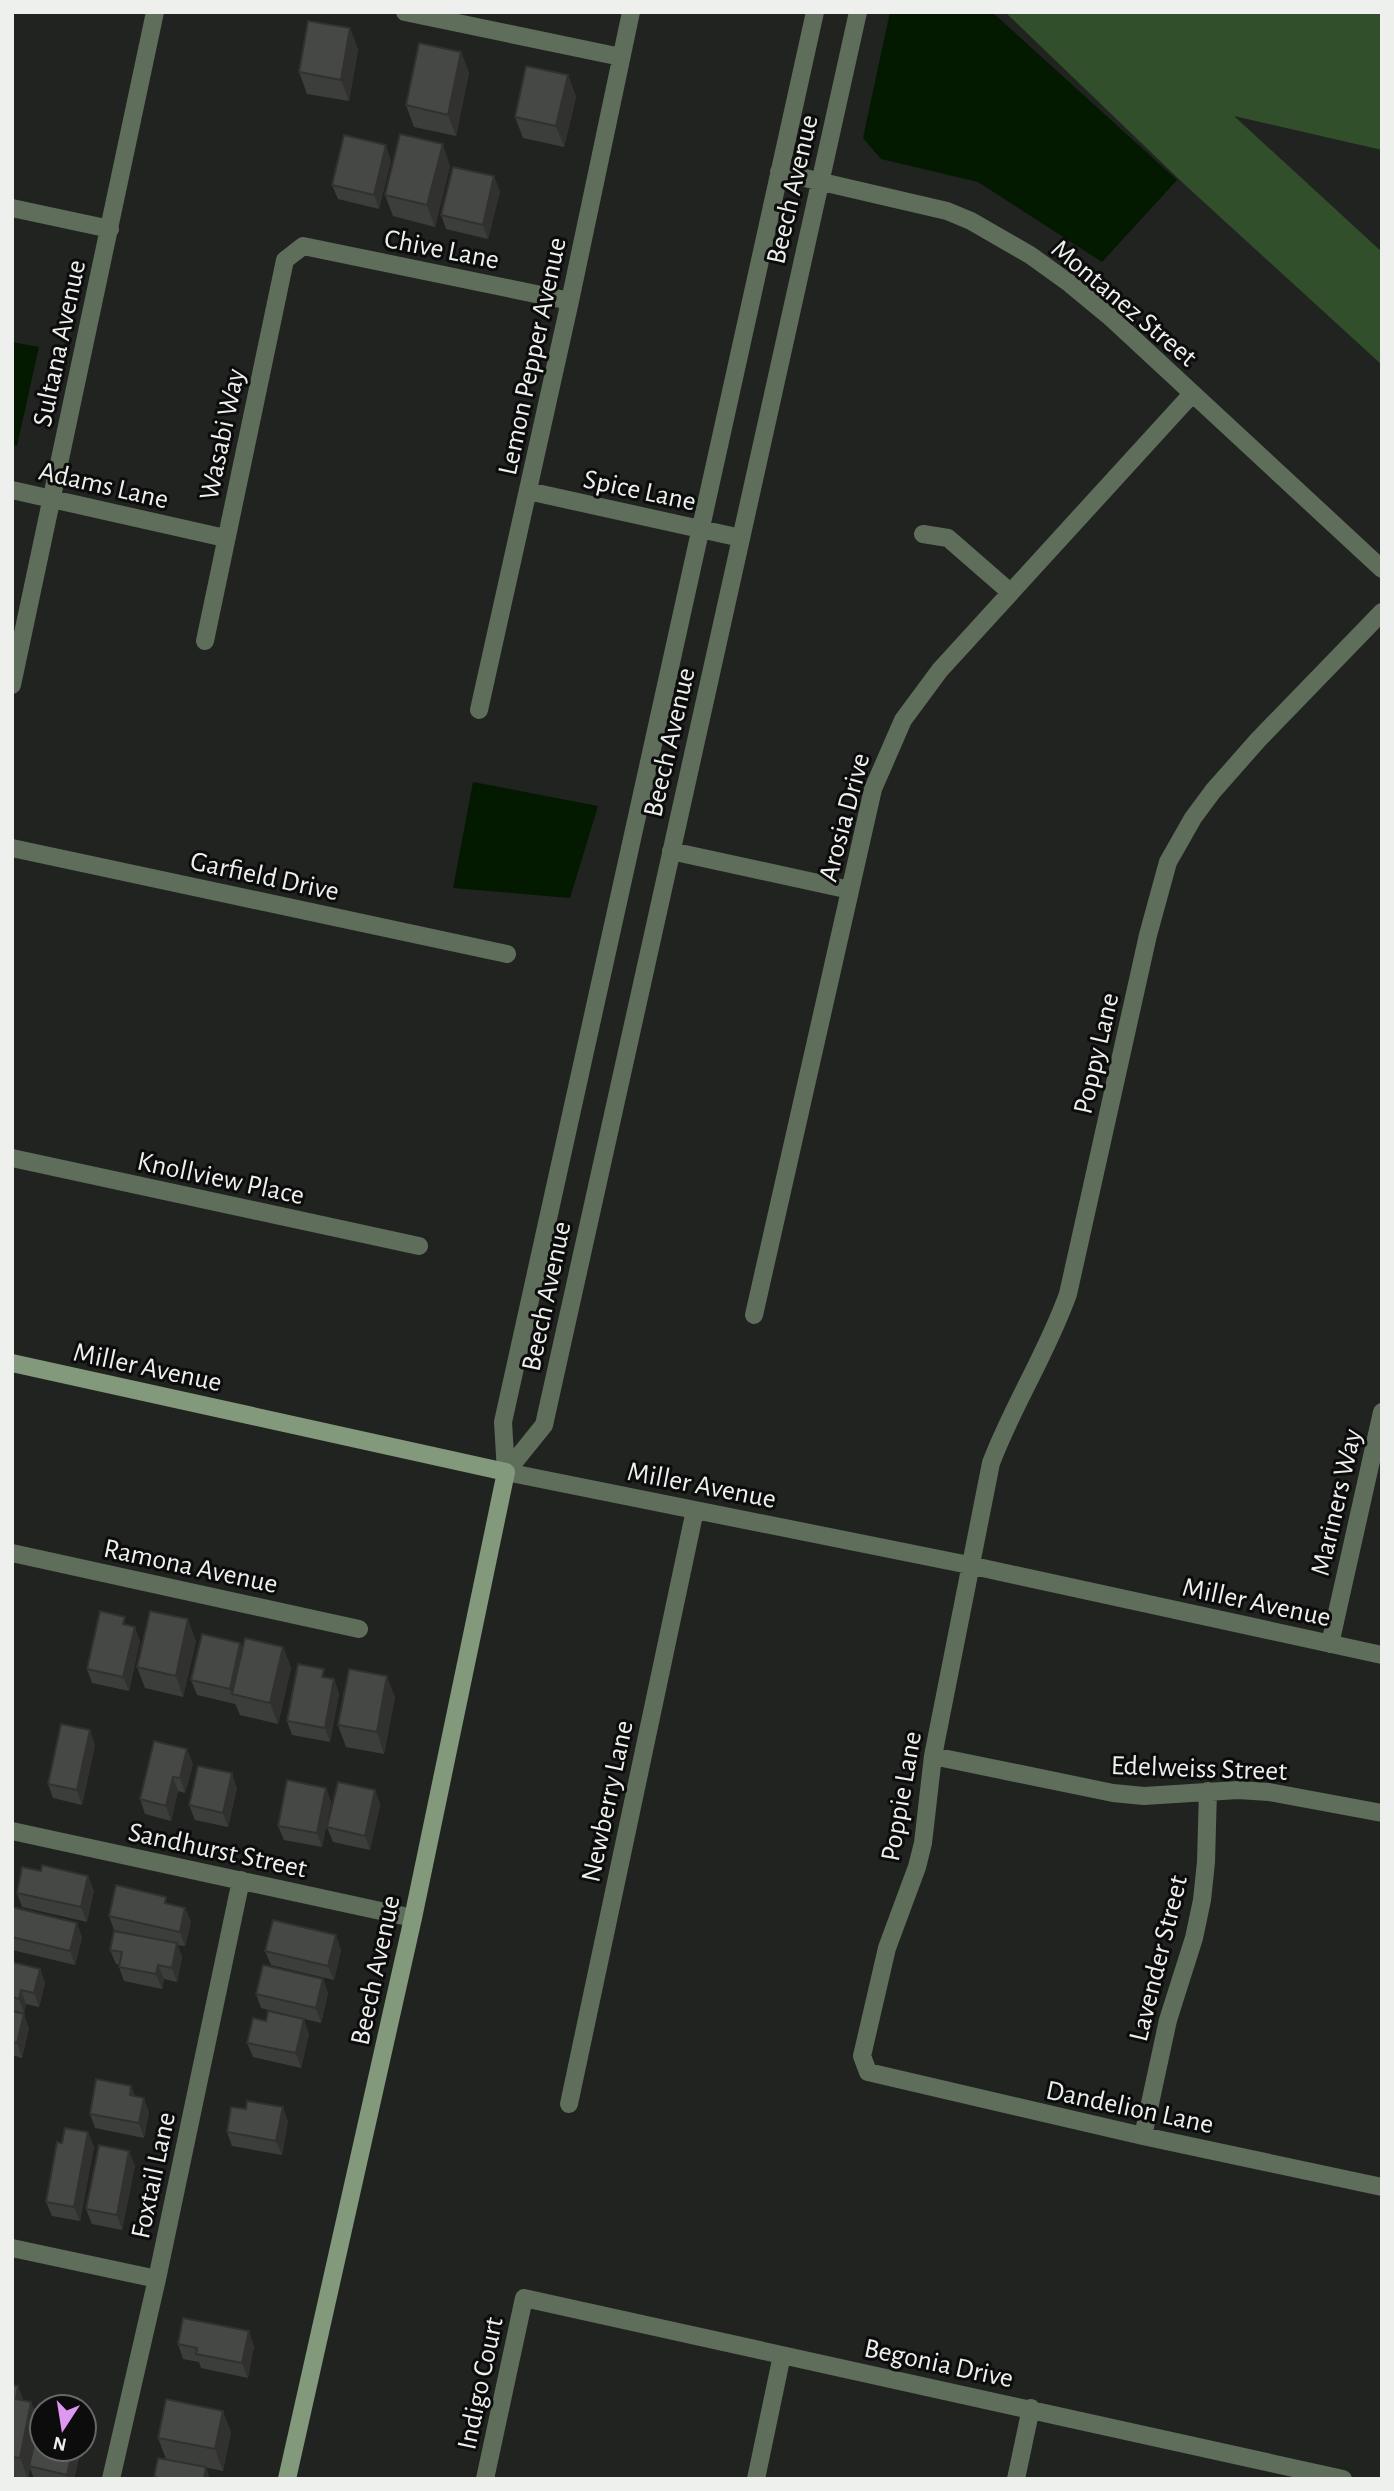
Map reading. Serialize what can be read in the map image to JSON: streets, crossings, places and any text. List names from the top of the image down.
{
  "streets": {
    "street": [
      "Beech Avenue",
      "Chive Lane",
      "Montanez Street",
      "Sultana Avenue",
      "Lemon Pepper Avenue",
      "Wasabi Way",
      "Adams Lane",
      "Spice Lane",
      "Arosia Drive",
      "Garfield Drive",
      "Poppy Lane",
      "Knollview Place",
      "Miller Avenue",
      "Mariners Way",
      "Ramona Avenue",
      "Edelweiss Street",
      "Poppie Lane",
      "Newberry Lane",
      "Sandhurst Street",
      "Lavender Street",
      "Dandelion Lane",
      "Foxtail Lane",
      "Begonia Drive",
      "Indigo Court"
    ]
  },
  "crossings": [
    ["Beech Avenue", "Montanez Street"],
    ["Beech Avenue", "Spice Lane"],
    ["Beech Avenue", "Miller Avenue"],
    ["Beech Avenue", "Sandhurst Street"],
    ["Chive Lane", "Lemon Pepper Avenue"],
    ["Chive Lane", "Wasabi Way"],
    ["Montanez Street", "Arosia Drive"],
    ["Sultana Avenue", "Adams Lane"],
    ["Lemon Pepper Avenue", "Spice Lane"],
    ["Wasabi Way", "Adams Lane"],
    ["Poppy Lane", "Miller Avenue"],
    ["Poppy Lane", "Poppie Lane"],
    ["Miller Avenue", "Mariners Way"],
    ["Miller Avenue", "Poppie Lane"],
    ["Miller Avenue", "Newberry Lane"],
    ["Edelweiss Street", "Poppie Lane"],
    ["Edelweiss Street", "Lavender Street"],
    ["Poppie Lane", "Dandelion Lane"],
    ["Sandhurst Street", "Foxtail Lane"],
    ["Lavender Street", "Dandelion Lane"],
    ["Begonia Drive", "Indigo Court"]
  ],
  "north": "bottom"
}
